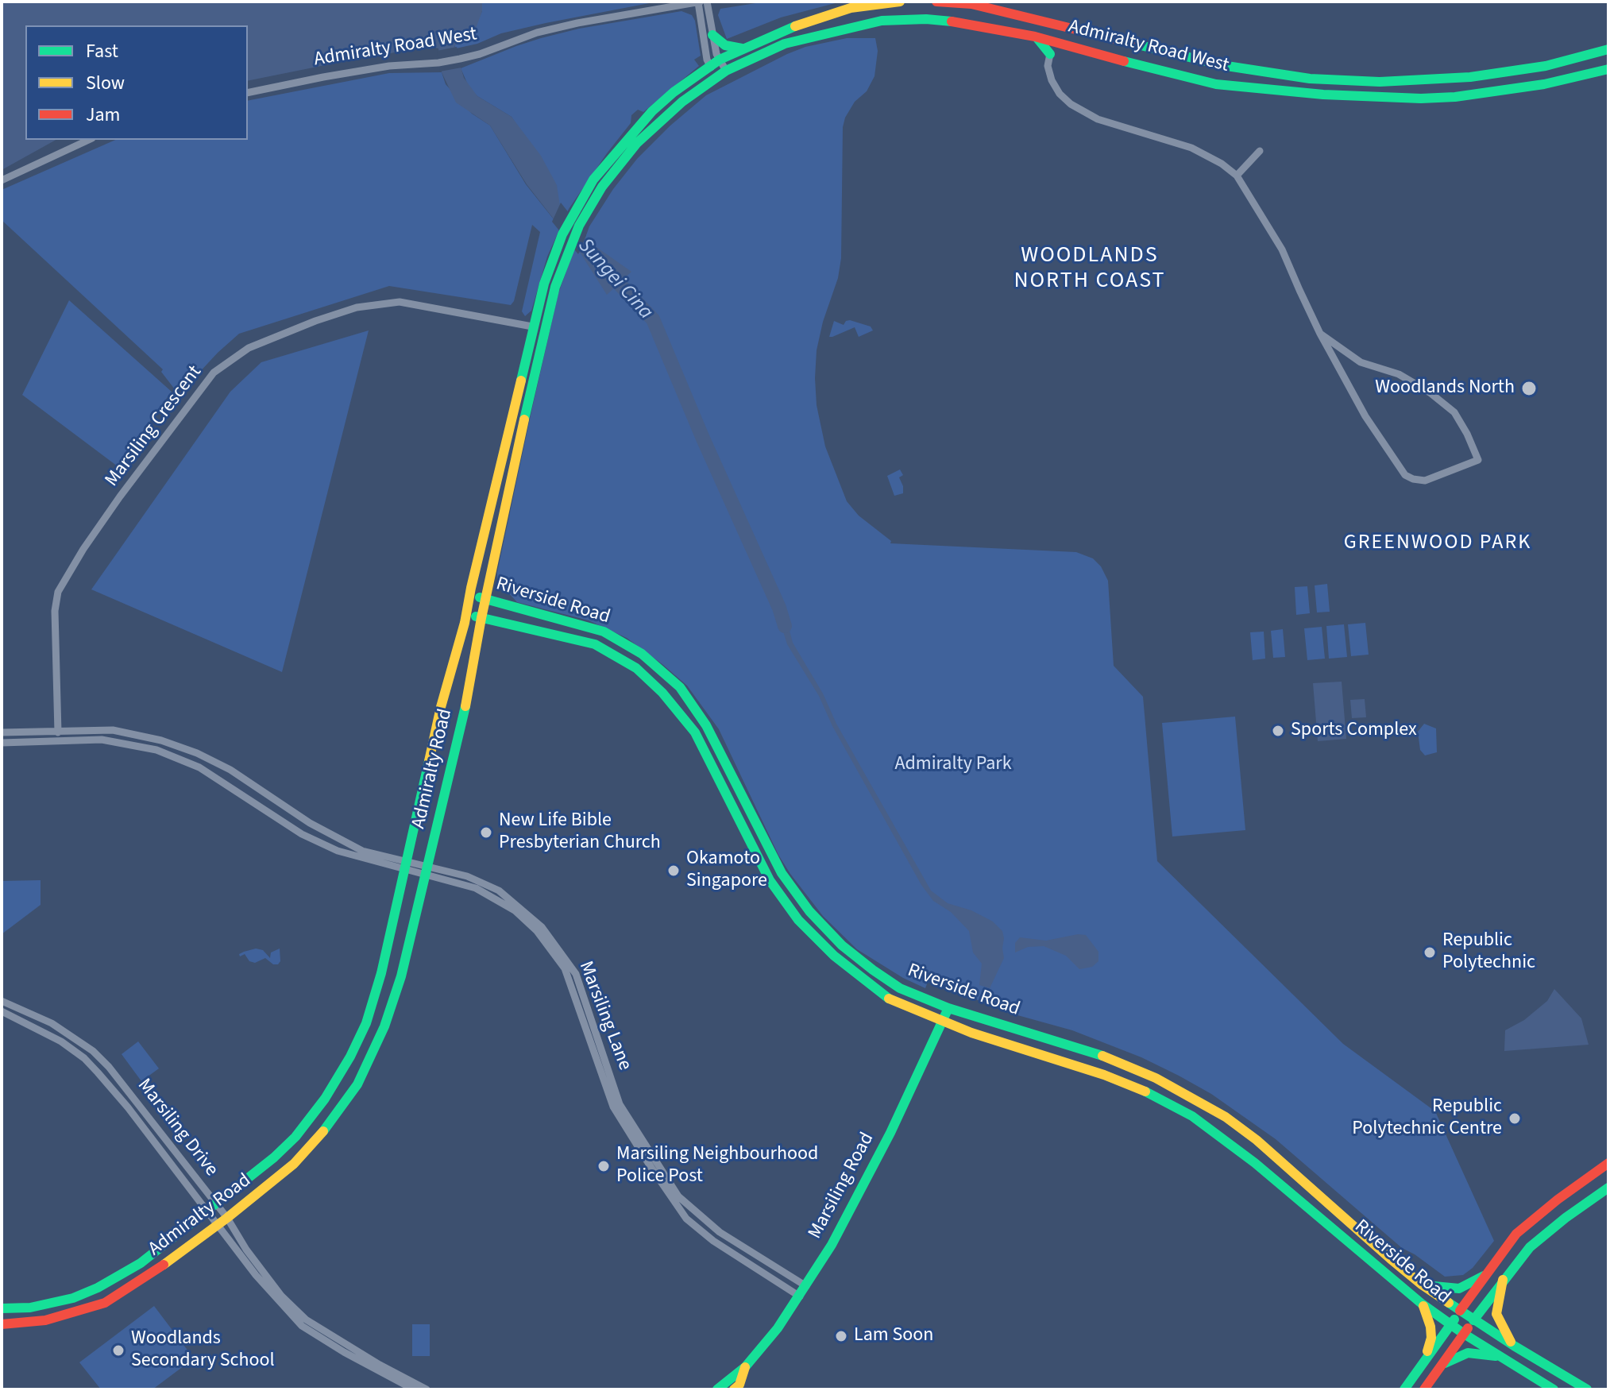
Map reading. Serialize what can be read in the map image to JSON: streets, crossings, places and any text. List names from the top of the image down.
{
  "streets": {
    "main road": [
      "Admiralty Road West",
      "Riverside Road",
      "Admiralty Road",
      "Marsiling Road"
    ],
    "street": ["Marsiling Crescent", "Marsiling Lane", "Marsiling Drive"]
  },
  "crossings": [
    ["Admiralty Road West", "Admiralty Road"],
    ["Marsiling Crescent", "Admiralty Road"],
    ["Marsiling Crescent", "Marsiling Lane"],
    ["Riverside Road", "Admiralty Road"],
    ["Riverside Road", "Marsiling Road"],
    ["Admiralty Road", "Marsiling Lane"],
    ["Admiralty Road", "Marsiling Drive"],
    ["Marsiling Lane", "Marsiling Road"]
  ],
  "districts": ["WOODLANDS NORTH COAST", "GREENWOOD PARK"],
  "water": ["Sungei Cina"],
  "parks": ["Admiralty Park"],
  "places": [
    "Woodlands North",
    "Sports Complex",
    "New Life Bible Presbyterian Church",
    "Okamoto Singapore",
    "Republic Polytechnic",
    "Republic Polytechnic Centre",
    "Marsiling Neighbourhood Police Post",
    "Lam Soon",
    "Woodlands Secondary School"
  ],
  "legend": ["Fast", "Slow", "Jam"]
}
